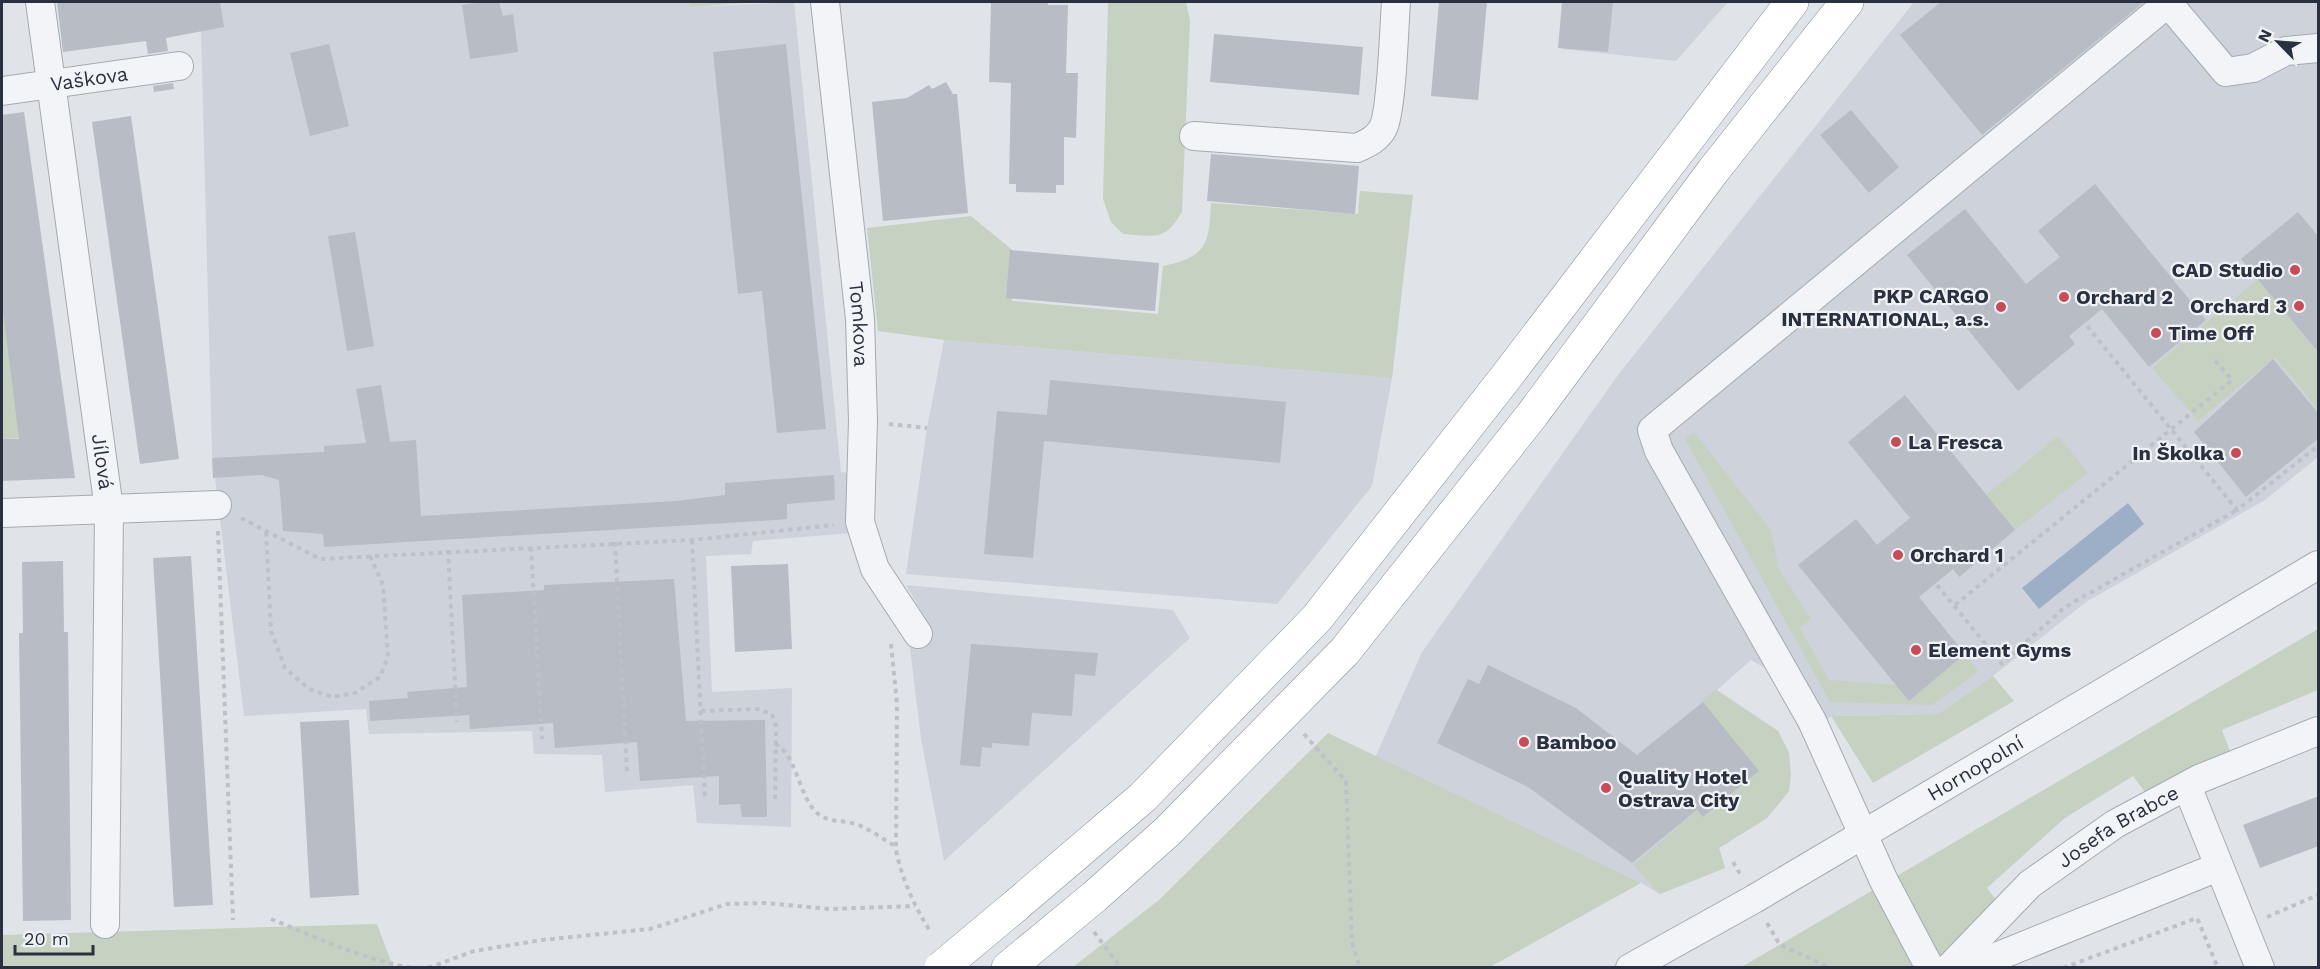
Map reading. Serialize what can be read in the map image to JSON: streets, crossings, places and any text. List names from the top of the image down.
{
  "streets": {
    "street": [
      "Vaškova",
      "Tomkova",
      "Jílová",
      "Hornopolní",
      "Josefa Brabce"
    ]
  },
  "crossings": [
    ["Vaškova", "Jílová"]
  ],
  "places": [
    "CAD Studio",
    "Orchard 2",
    "Orchard 3",
    "PKP CARGO INTERNATIONAL, a.s.",
    "Time Off",
    "La Fresca",
    "In Školka",
    "Orchard 1",
    "Element Gyms",
    "Bamboo",
    "Quality Hotel Ostrava City"
  ],
  "scale_bar": "20 m",
  "north": "top left"
}
